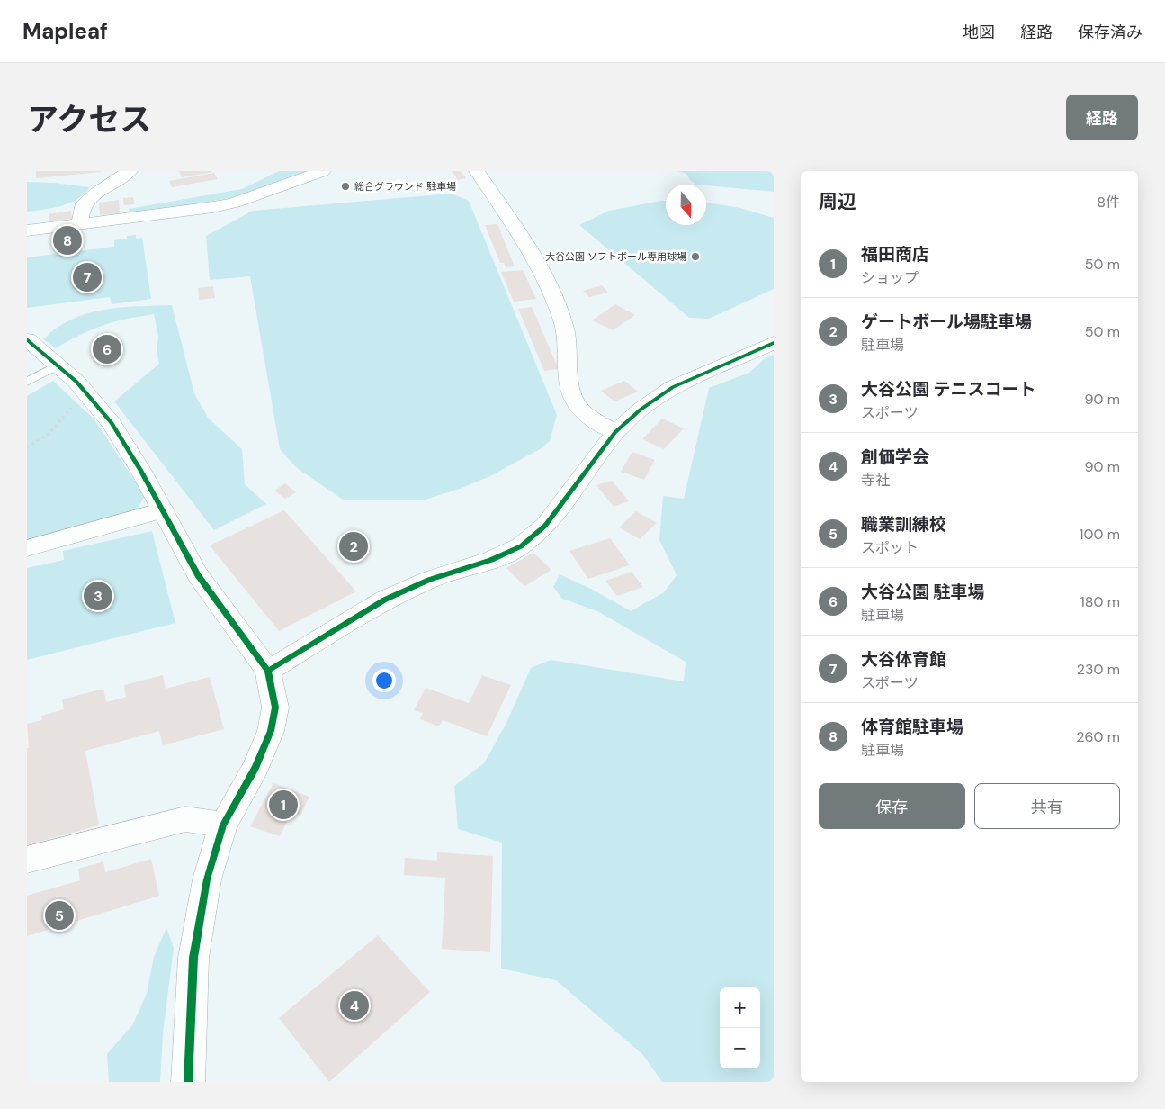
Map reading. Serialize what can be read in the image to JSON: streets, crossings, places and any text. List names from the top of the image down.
{
  "places": ["総合グラウンド 駐車場", "大谷公園 ソフトボール専用球場"],
  "north": "bottom",
  "page": {
    "header": "Mapleaf",
    "nav": ["地図", "経路", "保存済み"],
    "title": "アクセス",
    "buttons": [
      "経路",
      ["保存", "共有"]
    ],
    "heading": ["周辺", "8件"],
    "pins": [
      "8",
      "7",
      "6",
      "2",
      "3",
      "1",
      "5",
      "4"
    ],
    "list": [
      {
        "mark": "1",
        "name": "福田商店",
        "note": "ショップ",
        "value": "50 m"
      },
      {
        "mark": "2",
        "name": "ゲートボール場駐車場",
        "note": "駐車場",
        "value": "50 m"
      },
      {
        "mark": "3",
        "name": "大谷公園 テニスコート",
        "note": "スポーツ",
        "value": "90 m"
      },
      {
        "mark": "4",
        "name": "創価学会",
        "note": "寺社",
        "value": "90 m"
      },
      {
        "mark": "5",
        "name": "職業訓練校",
        "note": "スポット",
        "value": "100 m"
      },
      {
        "mark": "6",
        "name": "大谷公園 駐車場",
        "note": "駐車場",
        "value": "180 m"
      },
      {
        "mark": "7",
        "name": "大谷体育館",
        "note": "スポーツ",
        "value": "230 m"
      },
      {
        "mark": "8",
        "name": "体育館駐車場",
        "note": "駐車場",
        "value": "260 m"
      }
    ],
    "map_buttons": ["+", "−"]
  }
}
